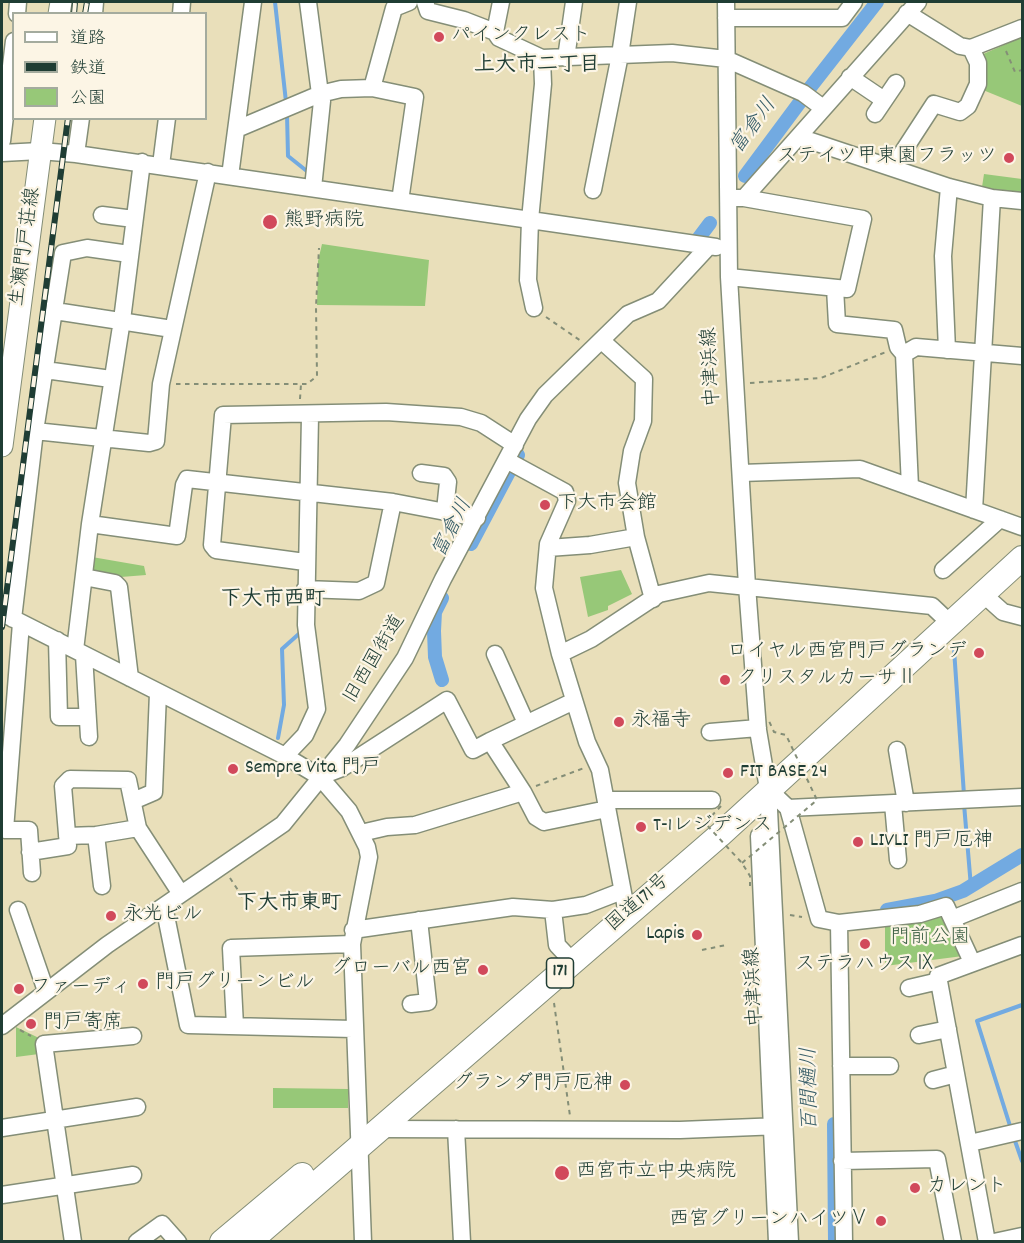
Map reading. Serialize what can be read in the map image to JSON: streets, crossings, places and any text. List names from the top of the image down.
{
  "streets": {
    "highway": ["国道171号", "171"],
    "main road": ["生瀬門戸荘線"],
    "street": ["中津浜線", "旧西国街道"]
  },
  "crossings": [
    ["中津浜線", "国道171号"],
    ["国道171号", "171"]
  ],
  "districts": ["上大市二丁目", "下大市西町", "下大市東町"],
  "water": ["富倉川", "百間樋川"],
  "parks": ["門前公園"],
  "places": [
    "パインクレスト",
    "ステイツ甲東園フラッツ",
    "熊野病院",
    "下大市会館",
    "ロイヤル西宮門戸グランデ",
    "クリスタルカーサⅡ",
    "永福寺",
    "Sempre Vita 門戸",
    "FIT BASE 24",
    "T-1レジデンス",
    "LIVLI 門戸厄神",
    "永光ビル",
    "Lapis",
    "ステラハウスⅨ",
    "グローバル西宮",
    "門戸グリーンビル",
    "ファーディ",
    "門戸寄席",
    "グランダ門戸厄神",
    "西宮市立中央病院",
    "カレント",
    "西宮グリーンハイツⅤ"
  ],
  "legend": ["道路", "鉄道", "公園"]
}
